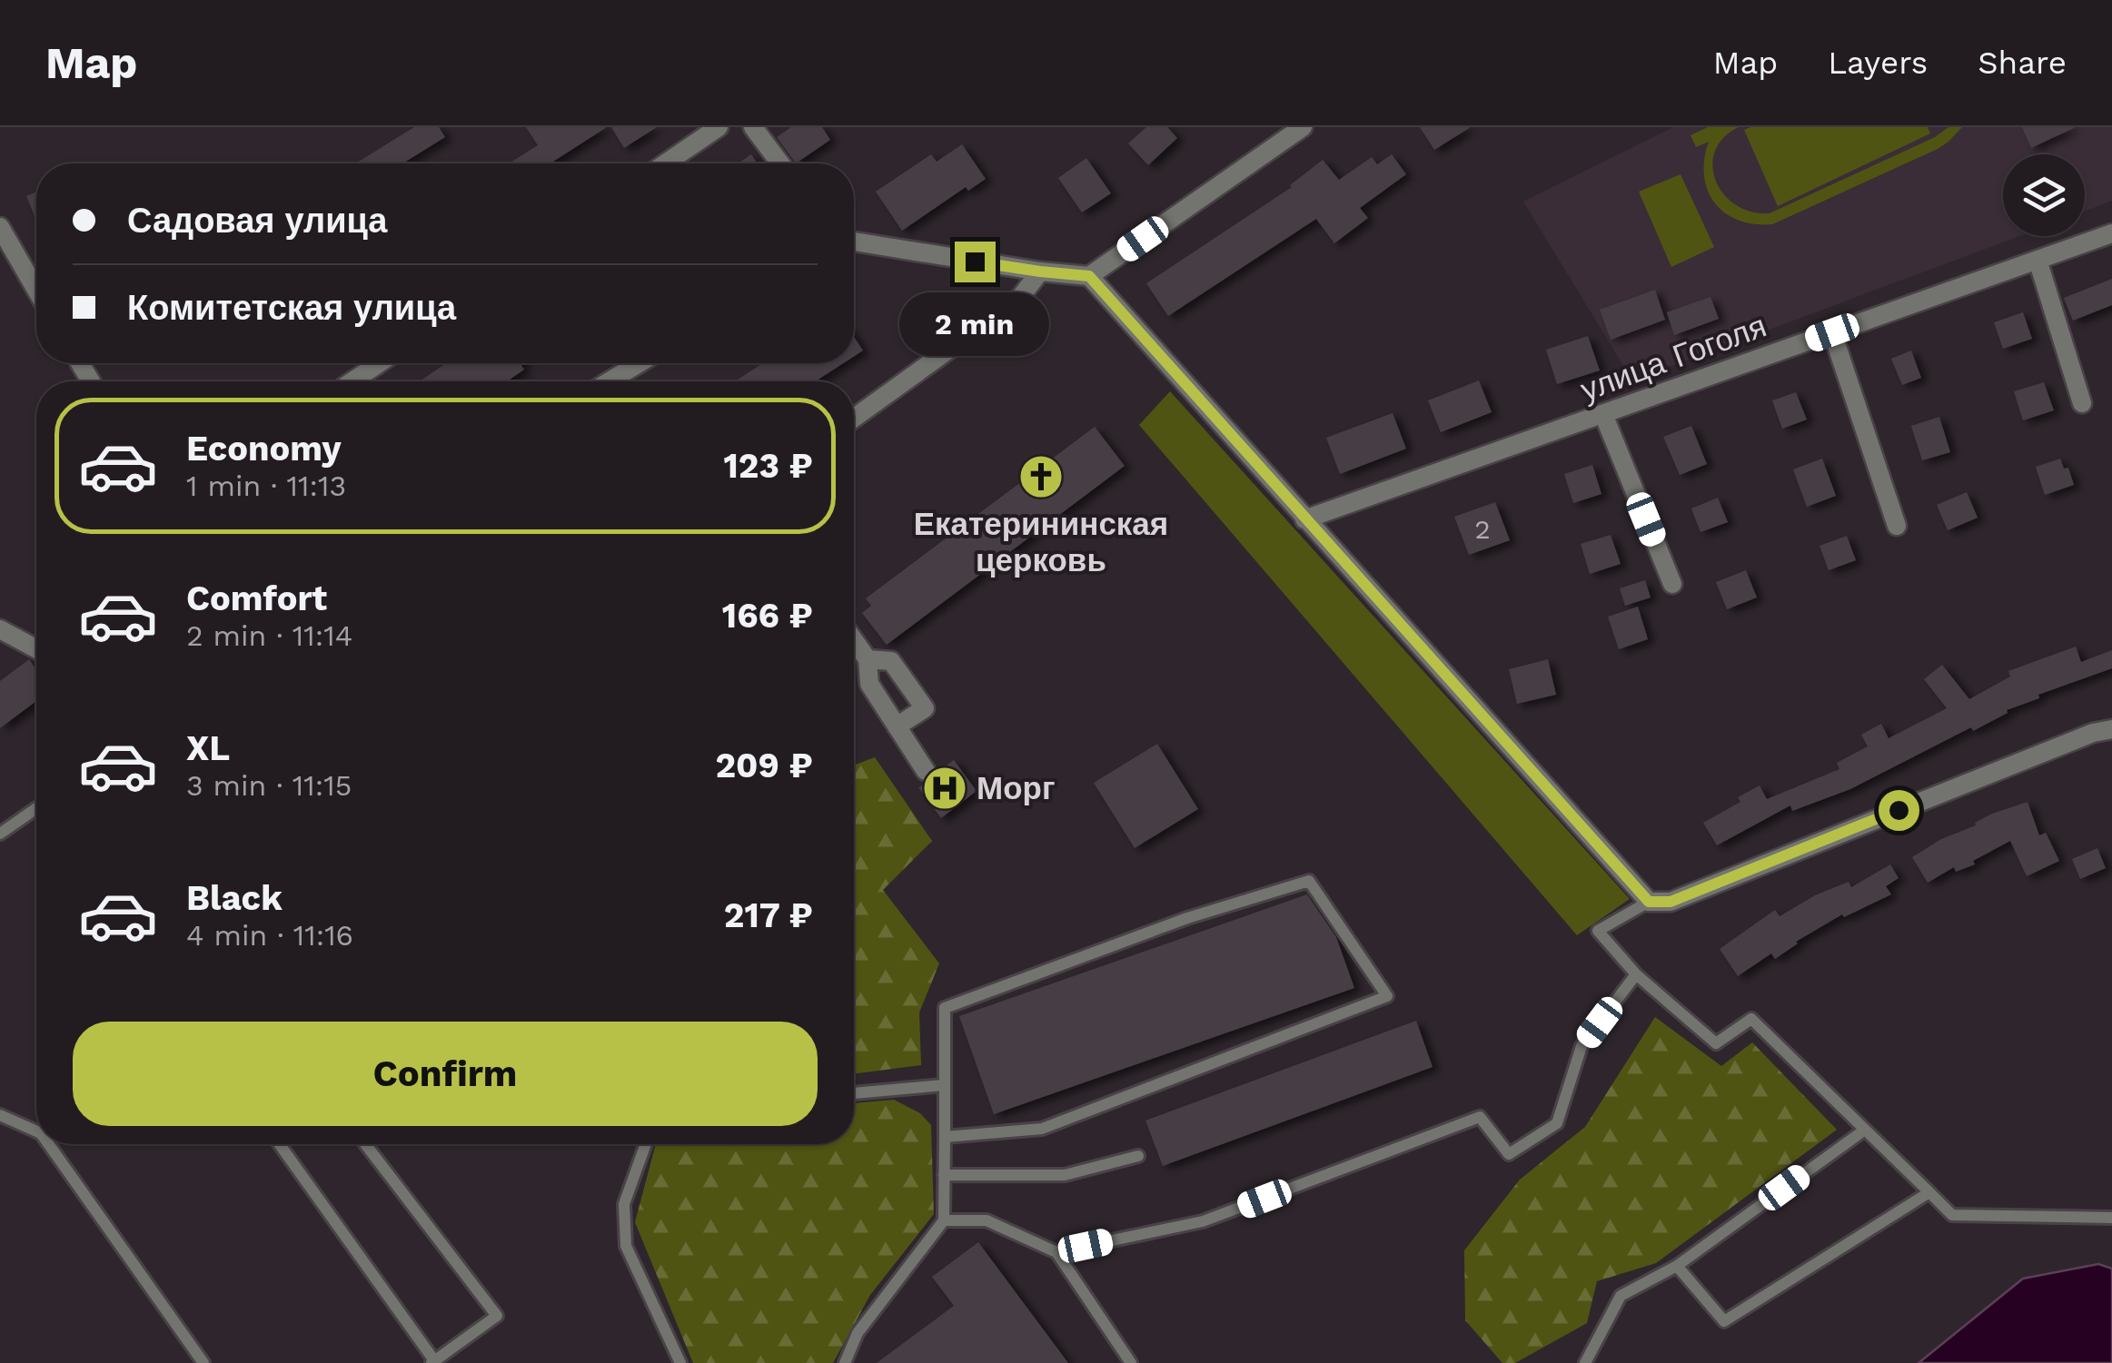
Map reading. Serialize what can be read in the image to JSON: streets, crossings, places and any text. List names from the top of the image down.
{
  "streets": {
    "street": ["улица Гоголя"]
  },
  "places": {
    "church": ["Екатерининская церковь"],
    "hospital": ["Морг"]
  },
  "house_numbers": ["2"],
  "page": {
    "header": "Map",
    "nav": ["Map", "Layers", "Share"],
    "banner": ["Садовая улица", "Комитетская улица"],
    "bubble": "2 min",
    "list": [
      {
        "name": "Economy",
        "note": "1 min · 11:13",
        "value": "123 ₽"
      },
      {
        "name": "Comfort",
        "note": "2 min · 11:14",
        "value": "166 ₽"
      },
      {
        "name": "XL",
        "note": "3 min · 11:15",
        "value": "209 ₽"
      },
      {
        "name": "Black",
        "note": "4 min · 11:16",
        "value": "217 ₽"
      }
    ],
    "buttons": "Confirm"
  }
}
